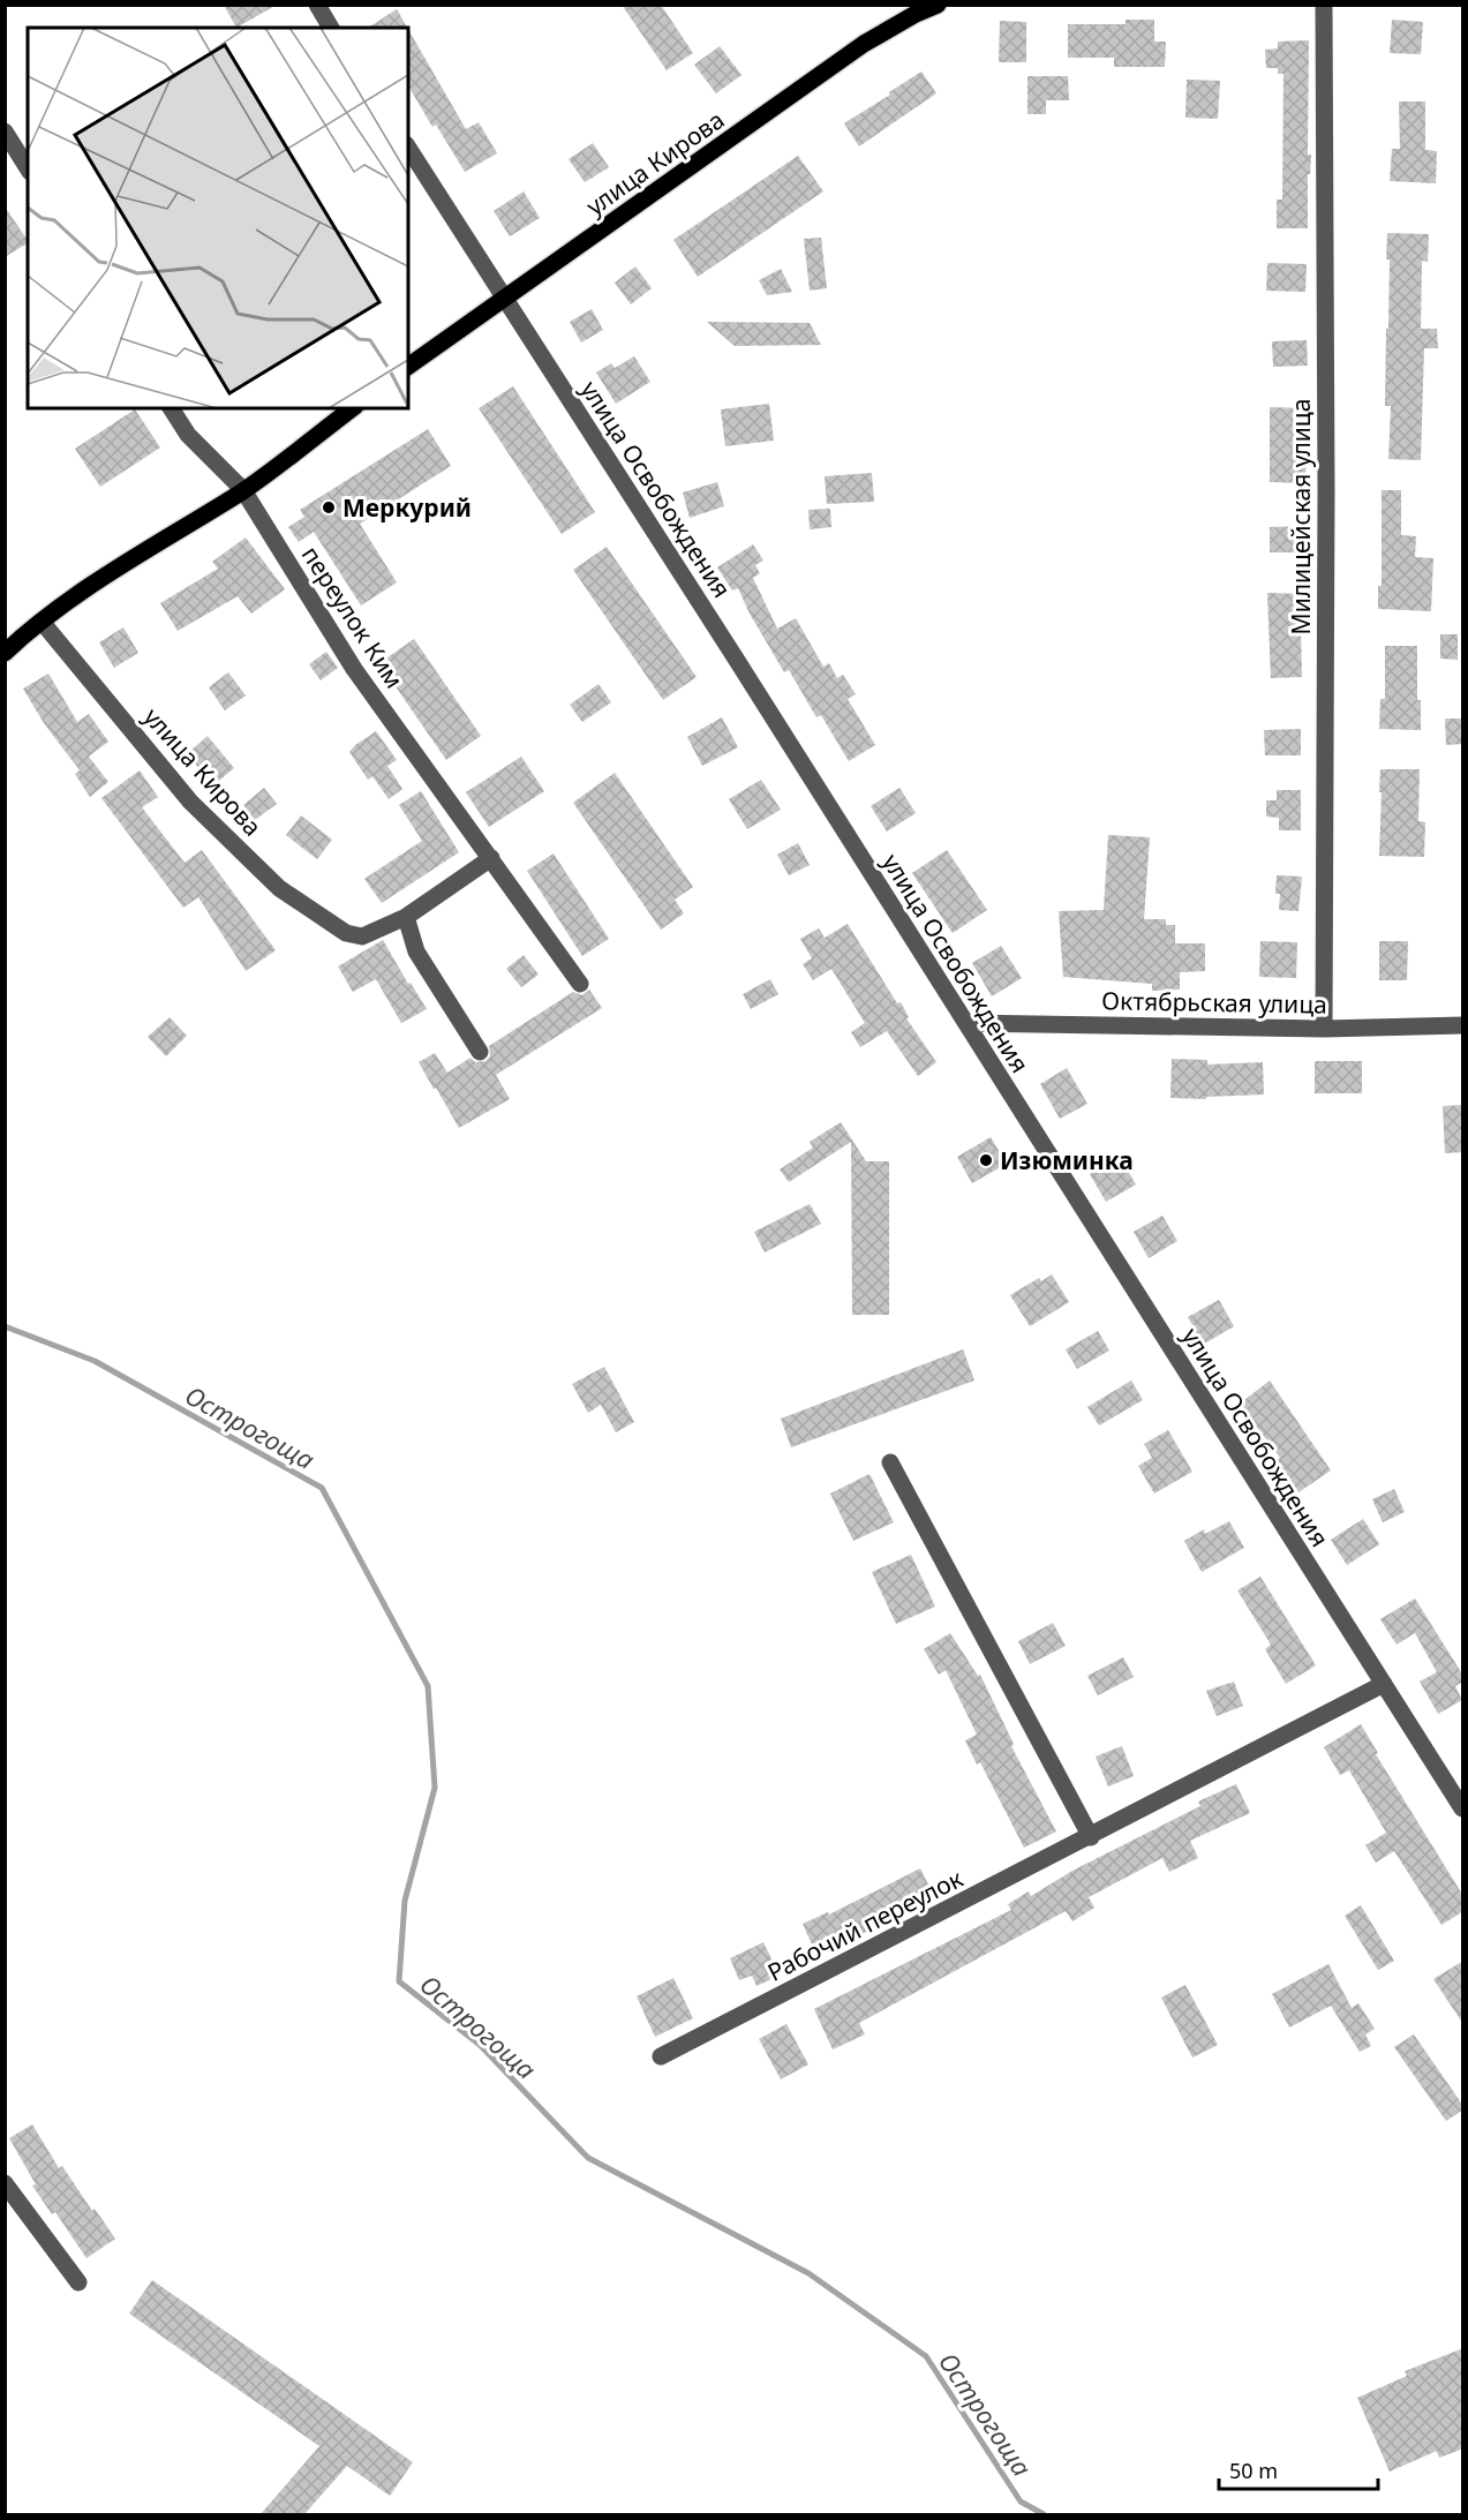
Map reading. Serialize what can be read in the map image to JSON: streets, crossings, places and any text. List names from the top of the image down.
{
  "streets": {
    "main road": ["улица Кирова"],
    "street": [
      "улица Освобождения",
      "Милицейская улица",
      "переулок Ким",
      "Октябрьская улица",
      "Рабочий переулок"
    ]
  },
  "crossings": [
    ["улица Кирова", "улица Освобождения"],
    ["улица Освобождения", "Октябрьская улица"],
    ["улица Освобождения", "Рабочий переулок"],
    ["Милицейская улица", "Октябрьская улица"]
  ],
  "water": ["Острогоща"],
  "places": ["Меркурий", "Изюминка"],
  "scale_bar": "50 m"
}
